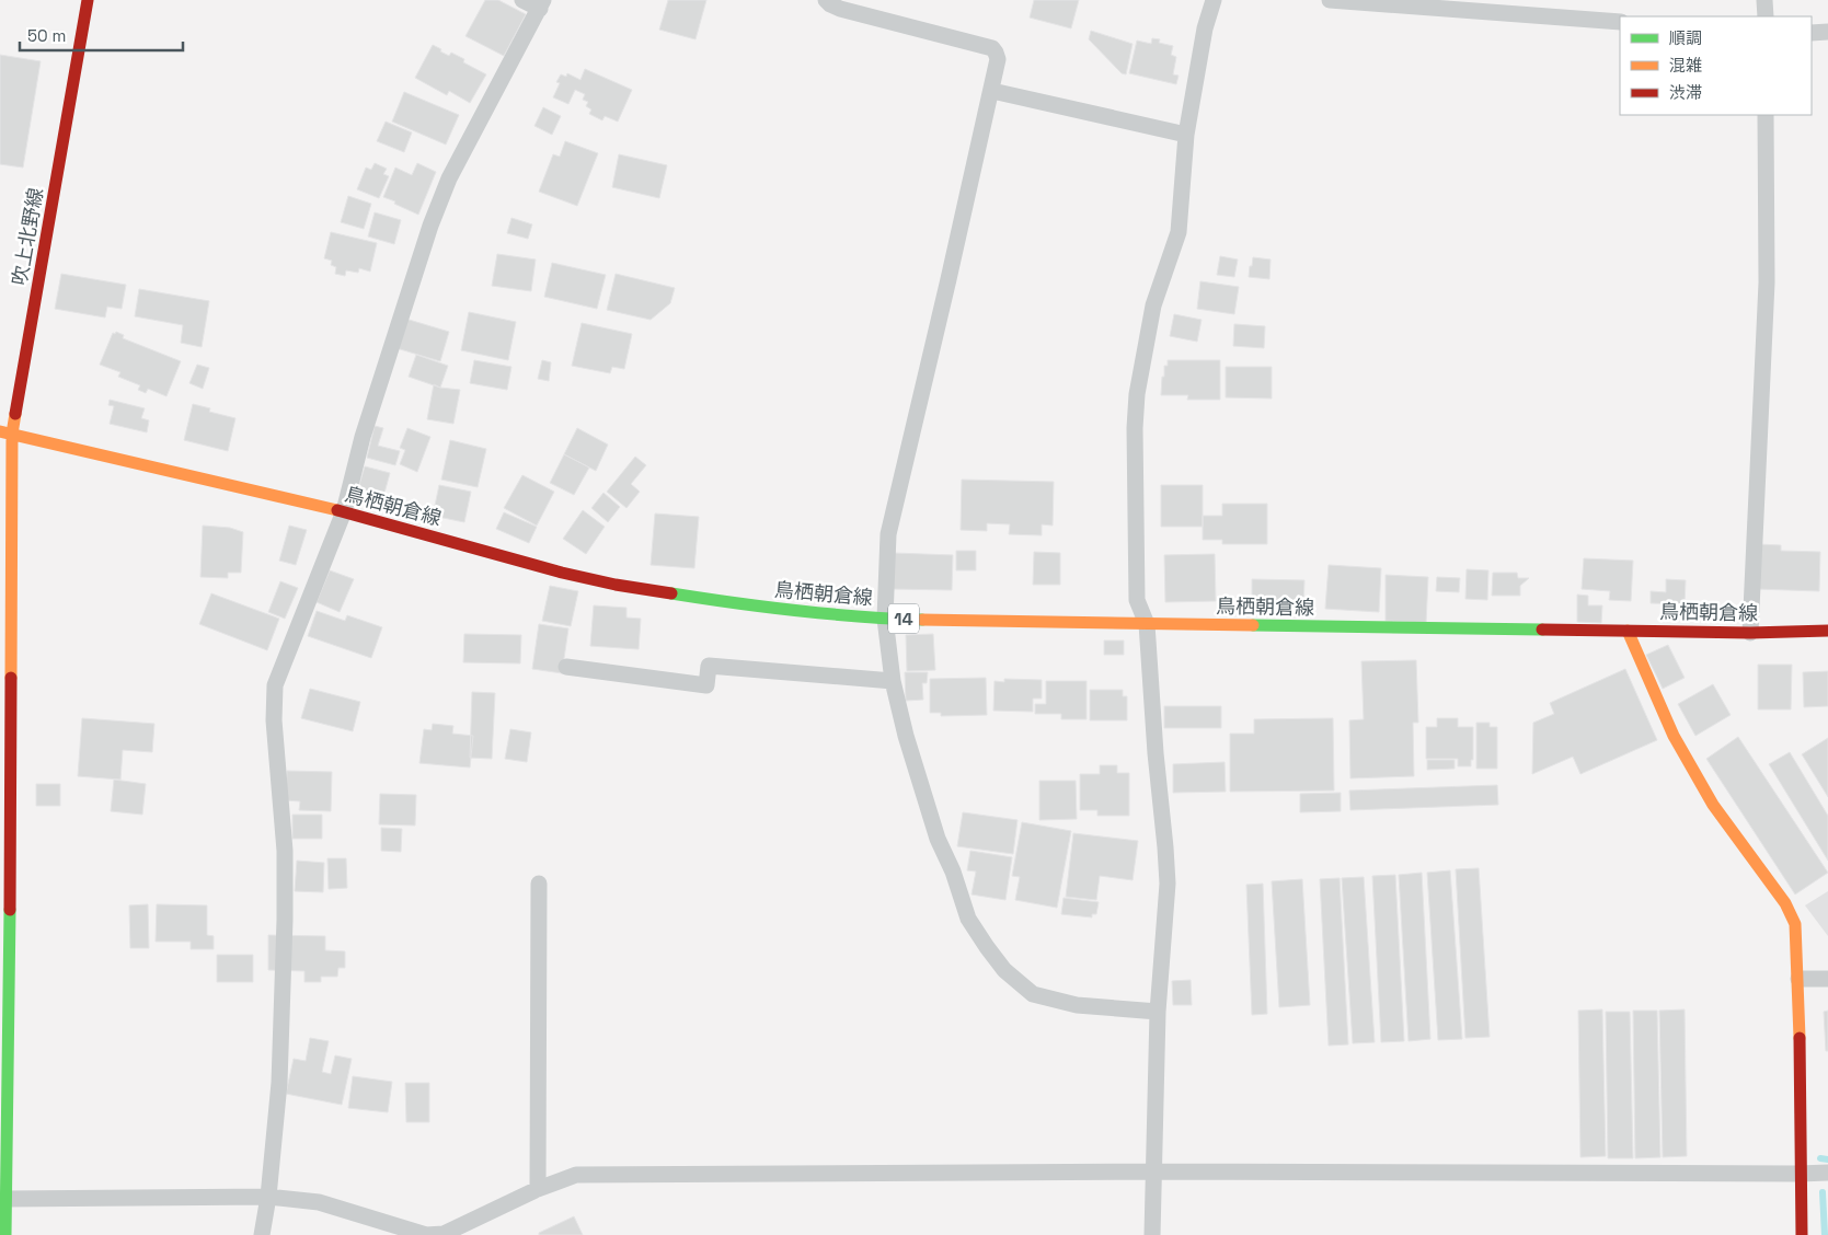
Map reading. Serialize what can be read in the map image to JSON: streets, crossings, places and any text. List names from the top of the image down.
{
  "streets": {
    "main road": ["吹上北野線", "鳥栖朝倉線", "14"]
  },
  "crossings": [
    ["吹上北野線", "鳥栖朝倉線"]
  ],
  "legend": ["順調", "混雑", "渋滞"],
  "scale_bar": "50 m"
}
